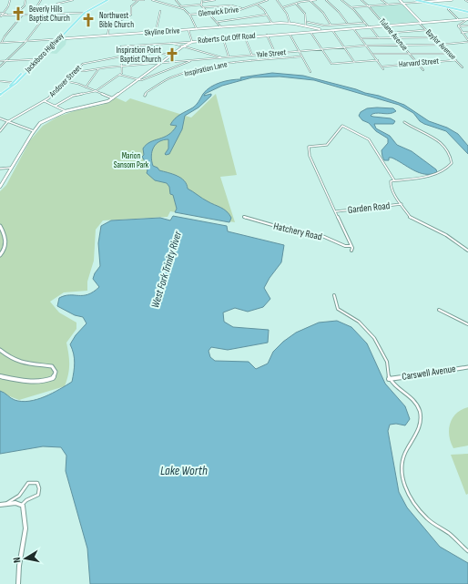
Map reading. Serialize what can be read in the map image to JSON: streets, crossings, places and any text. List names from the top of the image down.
{
  "streets": {
    "main road": ["Jacksboro Highway"],
    "street": [
      "Glenwick Drive",
      "Skyline Drive",
      "Tulane Avenue",
      "Roberts Cut Off Road",
      "Baylor Avenue",
      "Yale Street",
      "Harvard Street",
      "Inspiration Lane",
      "Andover Street",
      "Garden Road",
      "Hatchery Road",
      "Carswell Avenue"
    ]
  },
  "crossings": [
    ["Skyline Drive", "Roberts Cut Off Road"],
    ["Skyline Drive", "Jacksboro Highway"],
    ["Tulane Avenue", "Roberts Cut Off Road"],
    ["Tulane Avenue", "Yale Street"],
    ["Tulane Avenue", "Harvard Street"],
    ["Roberts Cut Off Road", "Baylor Avenue"],
    ["Roberts Cut Off Road", "Yale Street"],
    ["Roberts Cut Off Road", "Andover Street"],
    ["Baylor Avenue", "Yale Street"],
    ["Baylor Avenue", "Harvard Street"],
    ["Yale Street", "Andover Street"]
  ],
  "water": ["West Fork Trinity River", "Lake Worth"],
  "parks": ["Marion Sansom Park"],
  "places": {
    "church": ["Beverly Hills Baptist Church", "Northwest Bible Church", "Inspiration Point Baptist Church"]
  },
  "north": "left"
}
